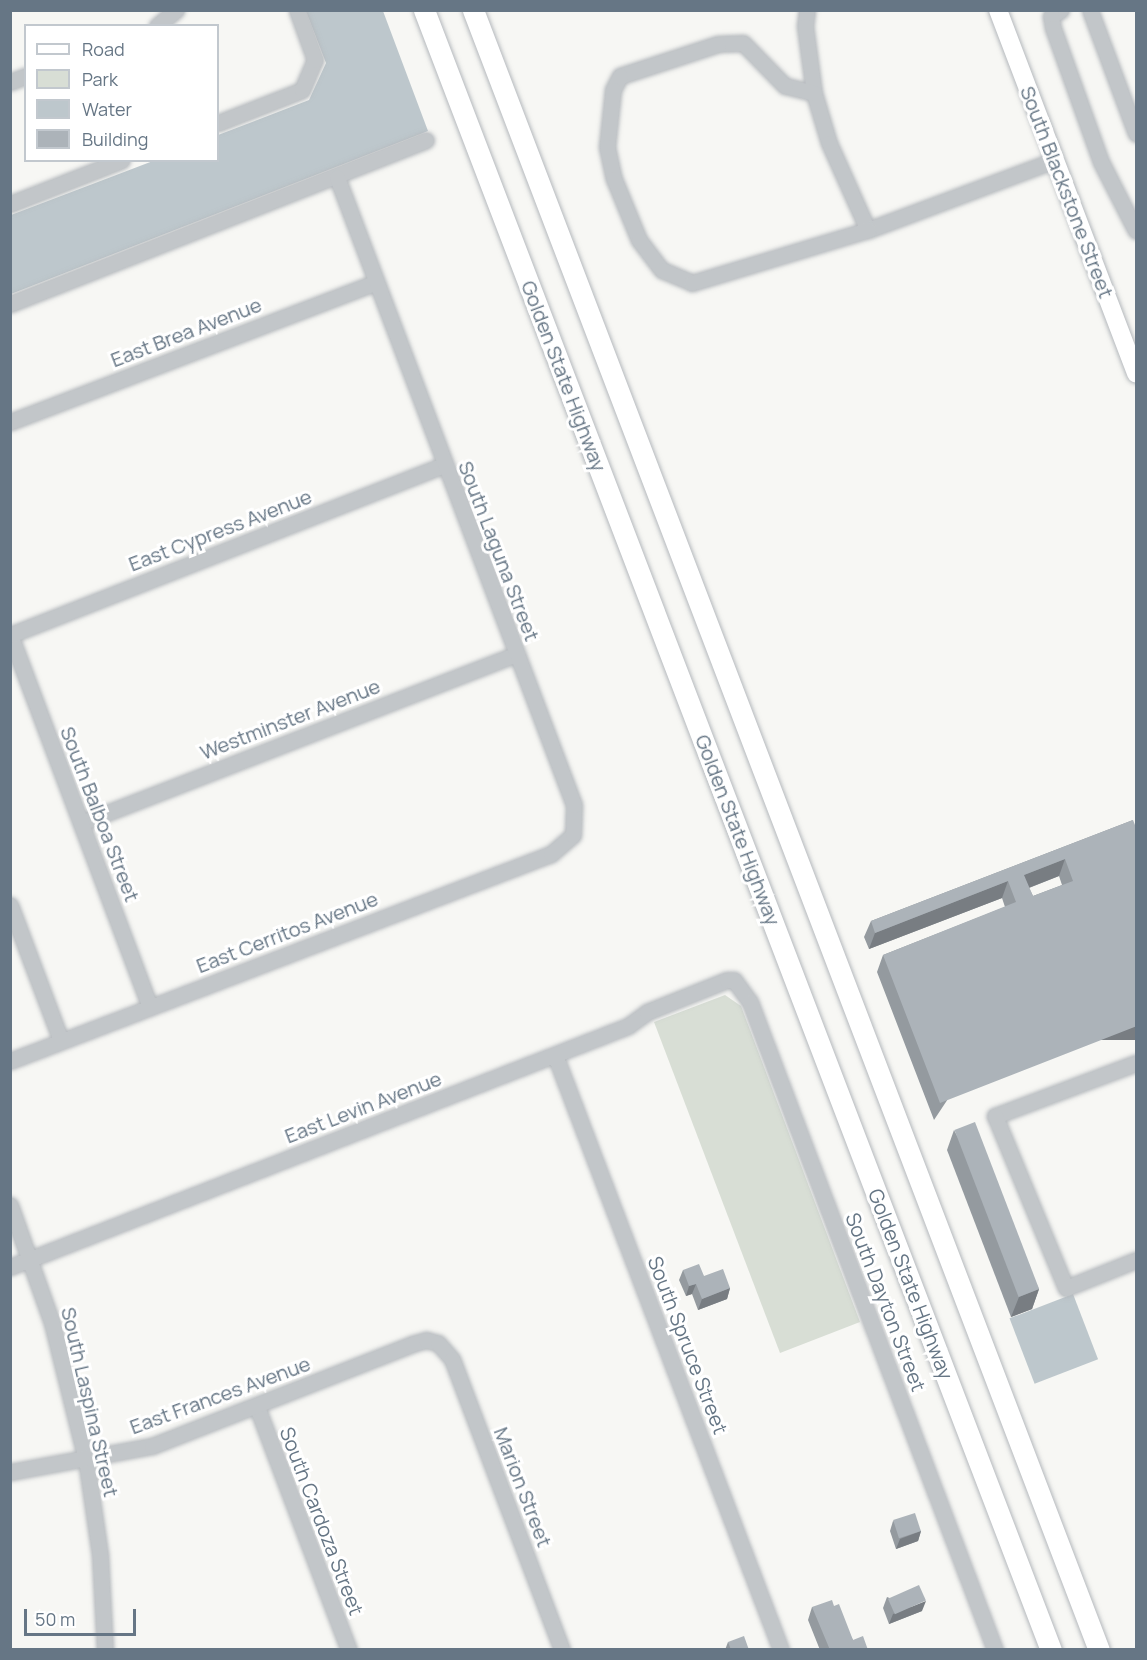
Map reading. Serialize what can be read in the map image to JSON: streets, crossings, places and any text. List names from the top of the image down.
{
  "streets": {
    "highway": ["Golden State Highway"],
    "main road": ["South Blackstone Street"],
    "street": [
      "East Brea Avenue",
      "East Cypress Avenue",
      "South Laguna Street",
      "Westminster Avenue",
      "South Balboa Street",
      "East Cerritos Avenue",
      "East Levin Avenue",
      "South Dayton Street",
      "South Spruce Street",
      "East Frances Avenue",
      "South Laspina Street",
      "Marion Street",
      "South Cardoza Street"
    ]
  },
  "crossings": [
    ["East Brea Avenue", "South Laguna Street"],
    ["East Cypress Avenue", "South Laguna Street"],
    ["East Cypress Avenue", "South Balboa Street"],
    ["South Laguna Street", "Westminster Avenue"],
    ["South Laguna Street", "East Cerritos Avenue"],
    ["Westminster Avenue", "South Balboa Street"],
    ["South Balboa Street", "East Cerritos Avenue"],
    ["East Levin Avenue", "South Dayton Street"],
    ["East Levin Avenue", "South Spruce Street"],
    ["East Levin Avenue", "South Laspina Street"],
    ["East Frances Avenue", "South Laspina Street"],
    ["East Frances Avenue", "Marion Street"],
    ["East Frances Avenue", "South Cardoza Street"]
  ],
  "legend": [
    "Road",
    "Park",
    "Water",
    "Building"
  ],
  "scale_bar": "50 m"
}
